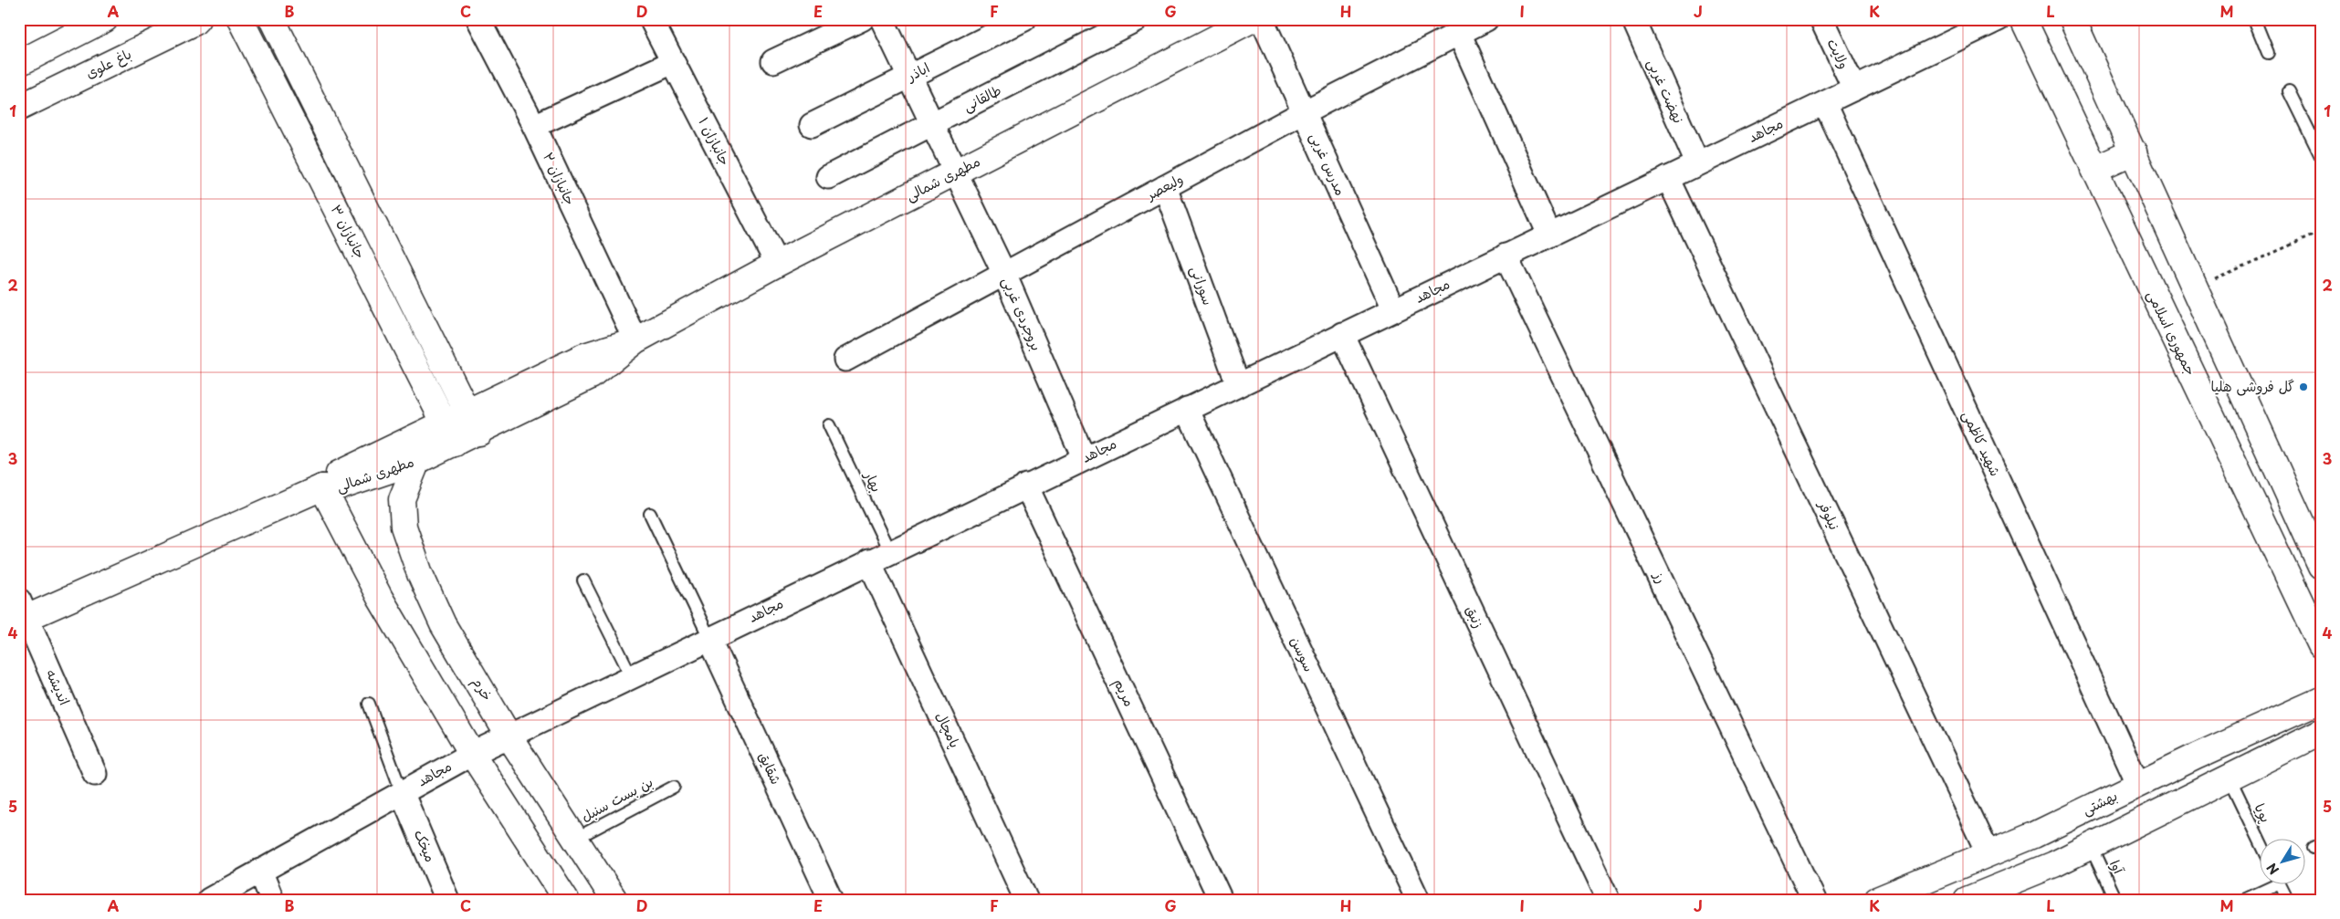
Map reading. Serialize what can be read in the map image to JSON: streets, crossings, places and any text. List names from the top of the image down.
{
  "streets": {
    "street": [
      "ولایت",
      "باغ علوی",
      "اباذر",
      "نهضت غربی",
      "طالقانی",
      "مجاهد",
      "جانبازان ۱",
      "مدرس غربی",
      "جانبازان ۲",
      "مطهری شمالی",
      "ولیعصر",
      "جانبازان ۳",
      "سورانی",
      "بروجردی غربی",
      "جمهوری اسلامی",
      "شهید کاظمی",
      "نیلوفر",
      "رز",
      "زنبق",
      "سوسن",
      "اندیشه",
      "خرم",
      "مریم",
      "پامچال",
      "شقایق",
      "بهشتی",
      "میخک"
    ],
    "lane": [
      "بهار",
      "بن بست سنبل",
      "پویا",
      "آوا"
    ]
  },
  "crossings": [
    ["ولایت", "مجاهد"],
    ["اباذر", "بروجردی غربی"],
    ["نهضت غربی", "مجاهد"],
    ["طالقانی", "بروجردی غربی"],
    ["مجاهد", "مدرس غربی"],
    ["مجاهد", "سورانی"],
    ["مجاهد", "بروجردی غربی"],
    ["مجاهد", "شهید کاظمی"],
    ["مجاهد", "بهار"],
    ["مجاهد", "نیلوفر"],
    ["مجاهد", "رز"],
    ["مجاهد", "زنبق"],
    ["مجاهد", "سوسن"],
    ["مجاهد", "خرم"],
    ["مجاهد", "مریم"],
    ["مجاهد", "پامچال"],
    ["مجاهد", "شقایق"],
    ["مجاهد", "میخک"],
    ["جانبازان ۱", "مطهری شمالی"],
    ["مدرس غربی", "ولیعصر"],
    ["جانبازان ۲", "مطهری شمالی"],
    ["مطهری شمالی", "جانبازان ۳"],
    ["مطهری شمالی", "بروجردی غربی"],
    ["مطهری شمالی", "خرم"],
    ["ولیعصر", "سورانی"],
    ["ولیعصر", "بروجردی غربی"],
    ["شهید کاظمی", "بهشتی"],
    ["نیلوفر", "بهشتی"],
    ["خرم", "بن بست سنبل"]
  ],
  "places": ["گل فروشی هلیا"],
  "north": "bottom left",
  "grid": {
    "columns": [
      "A",
      "B",
      "C",
      "D",
      "E",
      "F",
      "G",
      "H",
      "I",
      "J",
      "K",
      "L",
      "M"
    ],
    "rows": [
      "1",
      "2",
      "3",
      "4",
      "5"
    ]
  }
}
